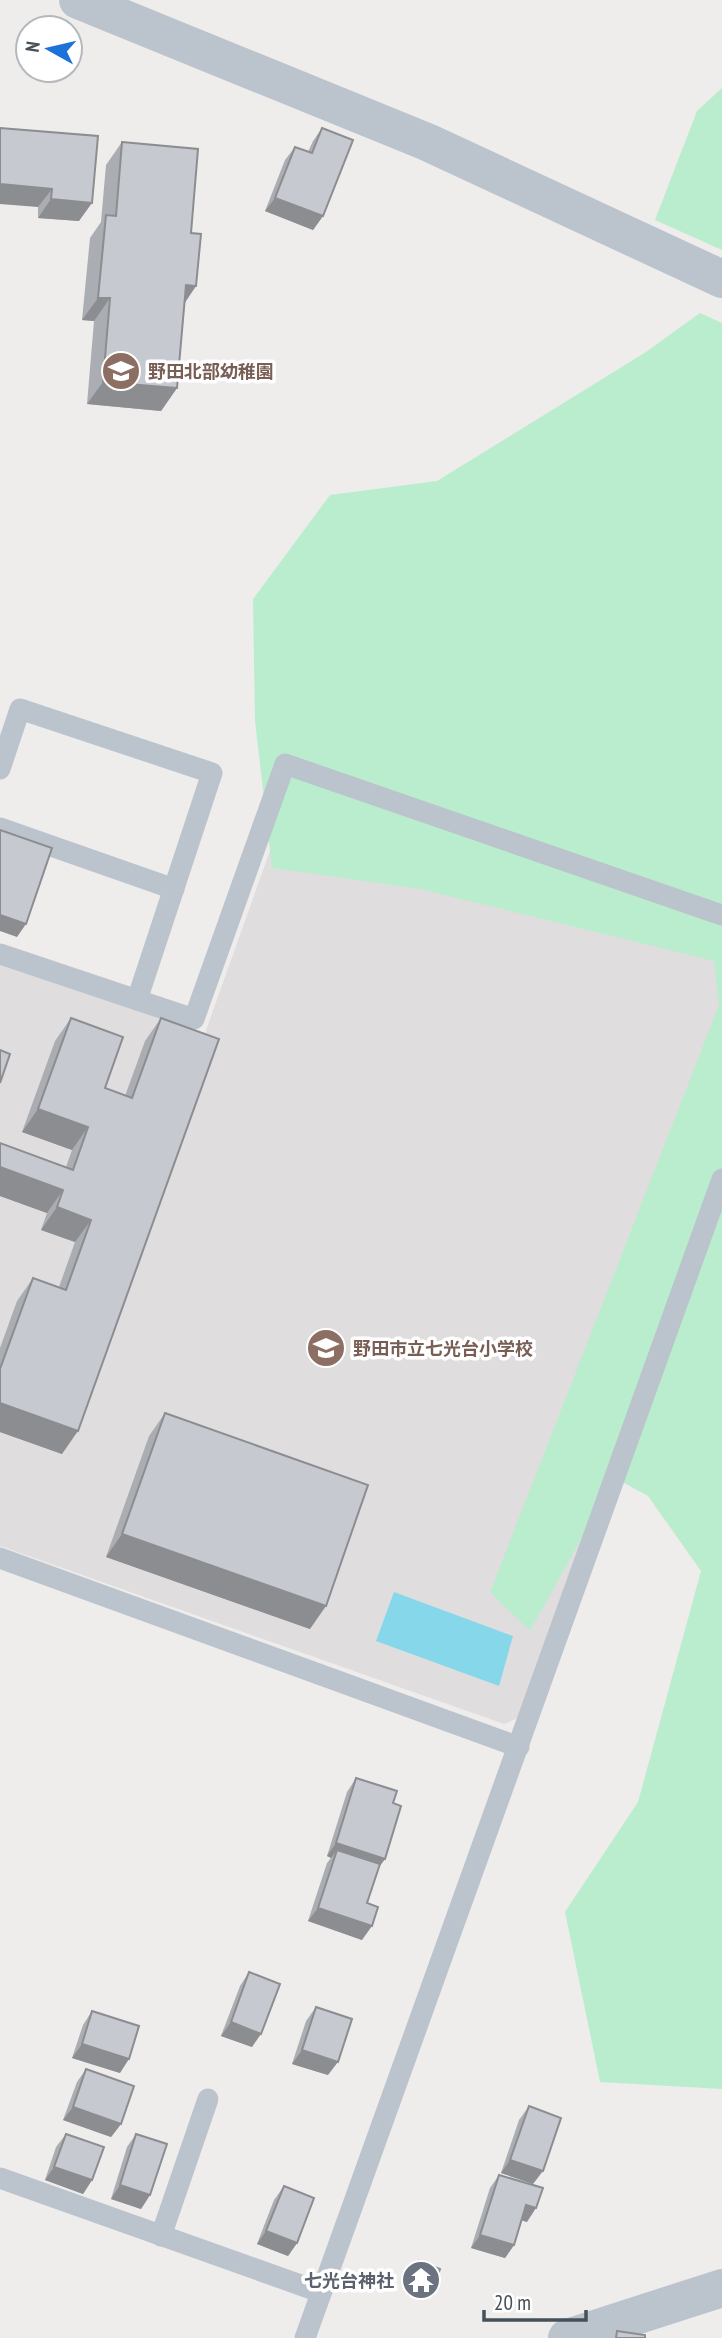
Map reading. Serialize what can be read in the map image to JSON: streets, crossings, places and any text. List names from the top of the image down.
{
  "places": {
    "school or university": ["野田北部幼稚園", "野田市立七光台小学校"],
    "temple": ["七光台神社"]
  },
  "scale_bar": "20 m",
  "north": "left"
}
